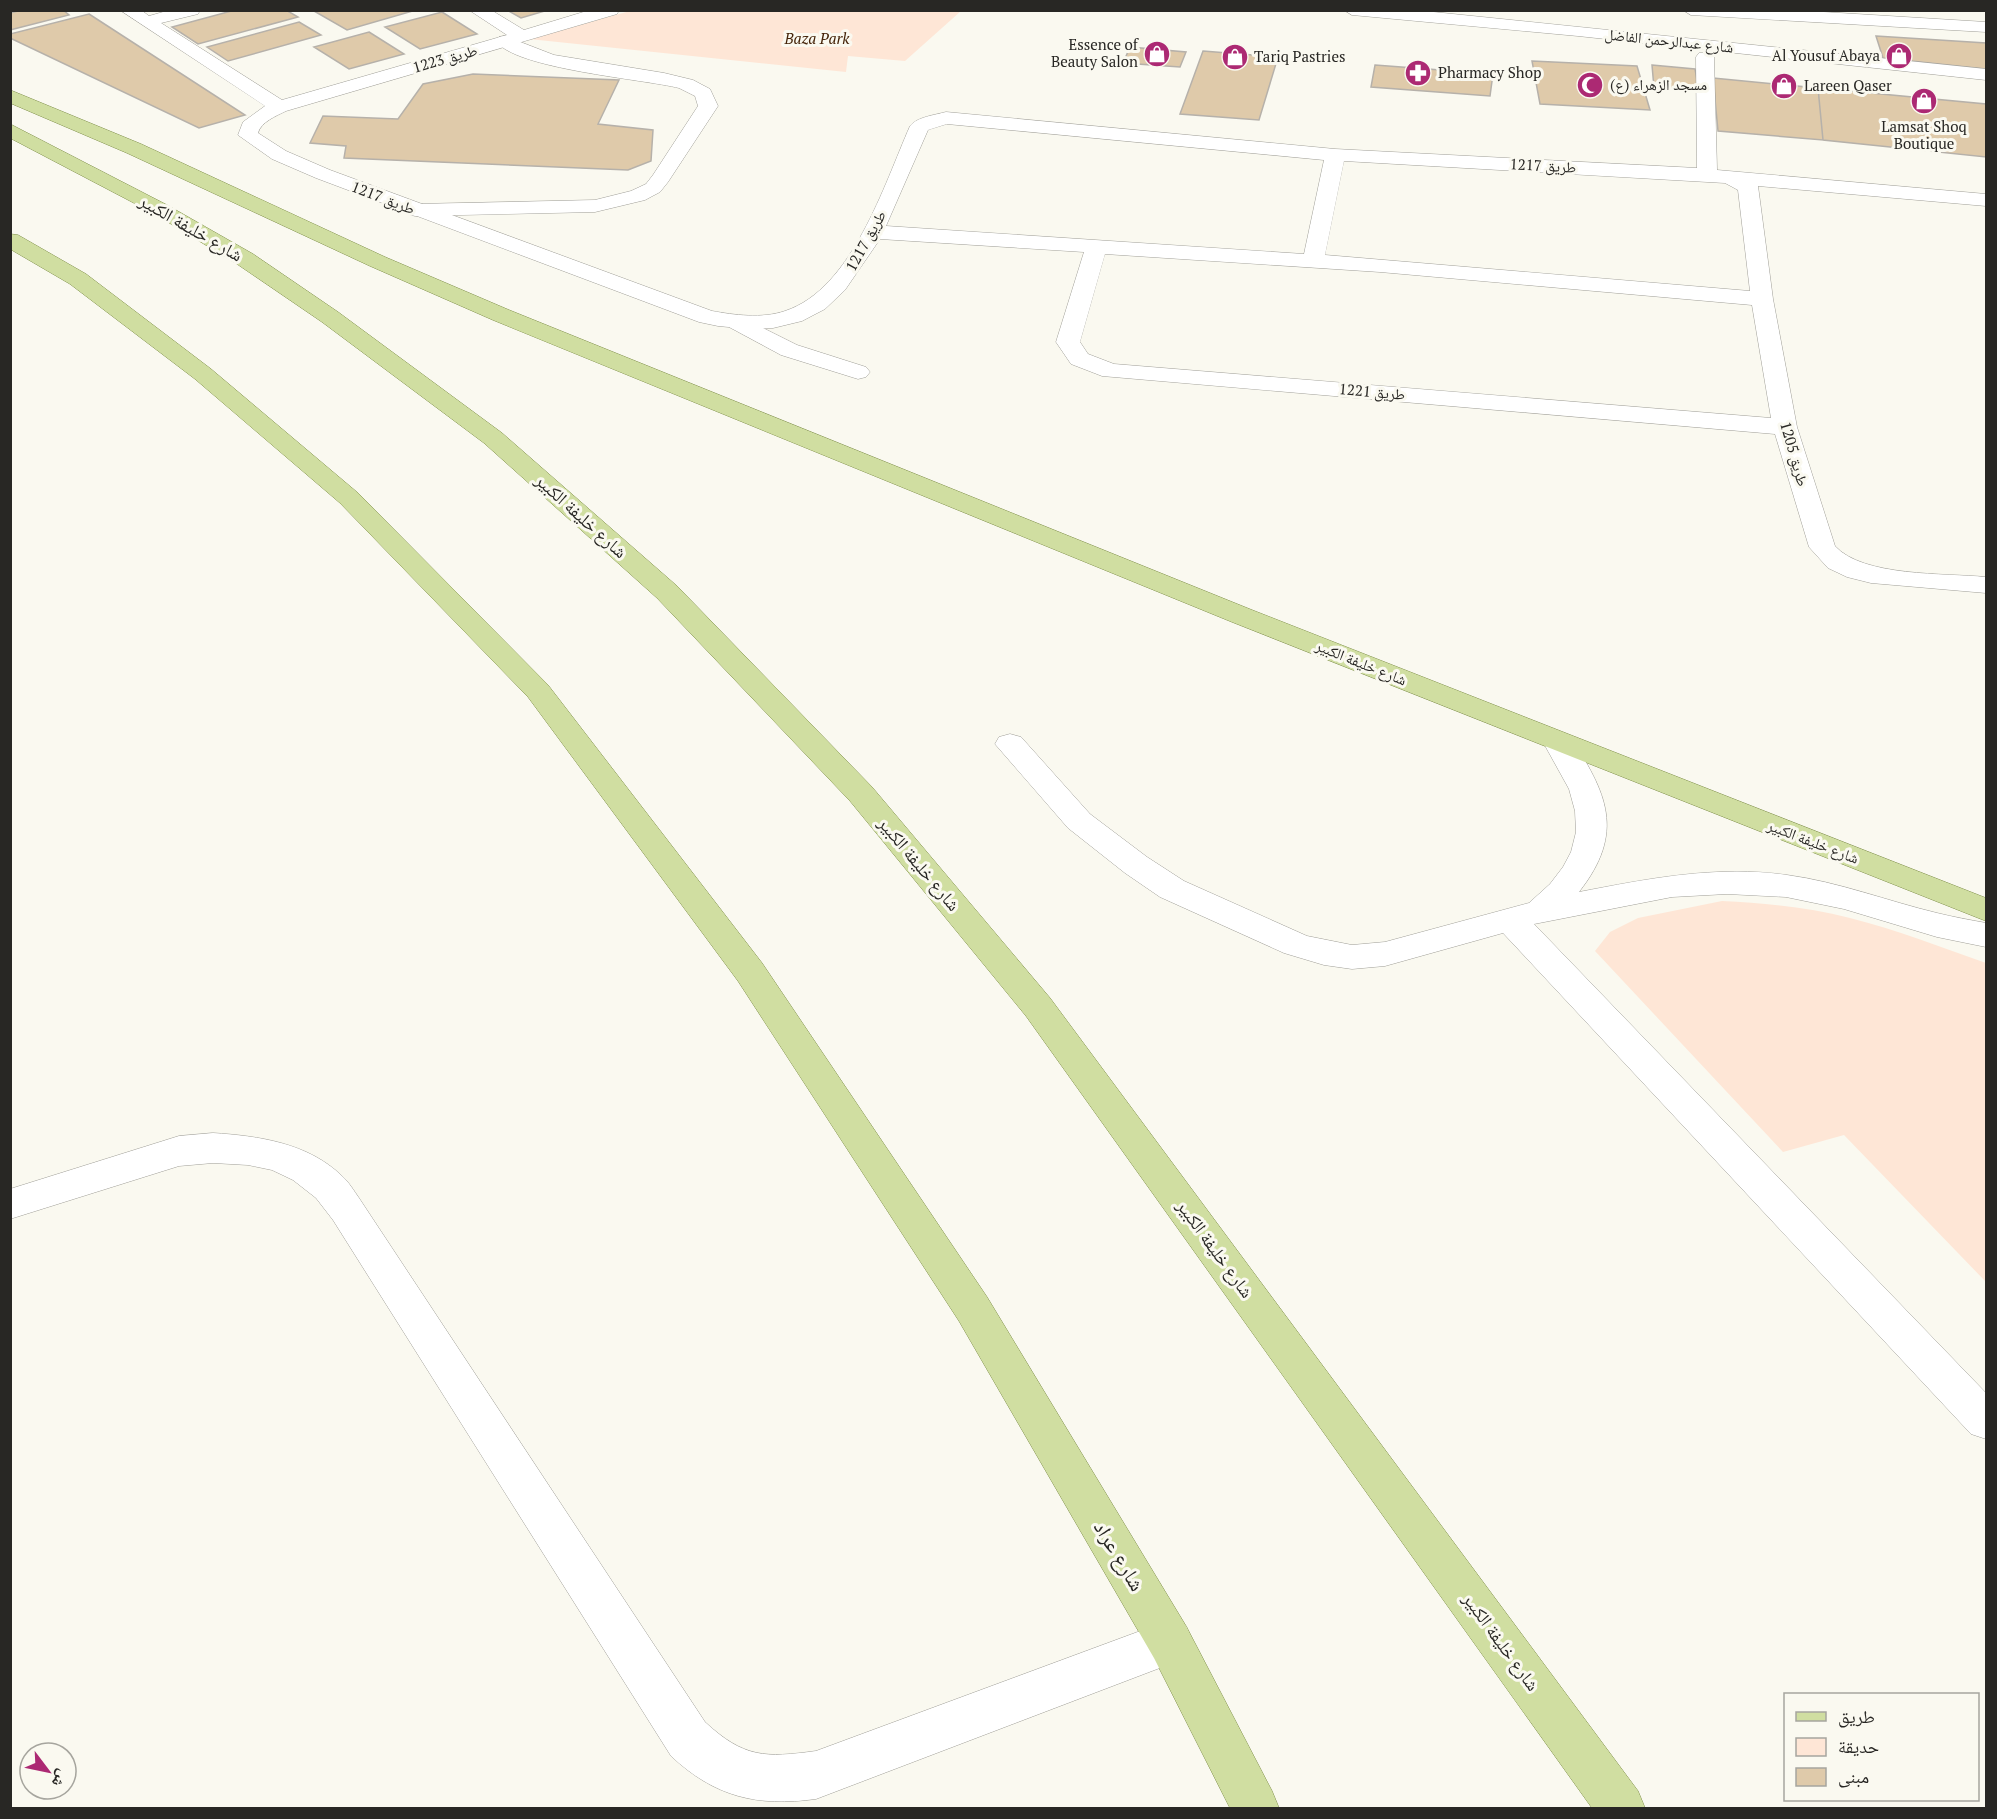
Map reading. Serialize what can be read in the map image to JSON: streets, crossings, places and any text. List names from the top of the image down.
{
  "streets": {
    "main road": ["شارع خليفة الكبير", "شارع عراد"],
    "street": [
      "شارع عبدالرحمن الفاضل",
      "طريق 1223",
      "طريق 1217",
      "طريق 1221",
      "طريق 1205"
    ]
  },
  "crossings": [
    ["طريق 1223", "طريق 1217"],
    ["طريق 1217", "طريق 1205"],
    ["طريق 1221", "طريق 1205"]
  ],
  "parks": ["Baza Park"],
  "places": {
    "shop": [
      "Essence of Beauty Salon",
      "Al Yousuf Abaya",
      "Tariq Pastries",
      "Lareen Qaser",
      "Lamsat Shoq Boutique"
    ],
    "pharmacy": ["Pharmacy Shop"],
    "mosque": ["مسجد الزهراء (ع)"]
  },
  "legend": ["طريق", "حديقة", "مبنى"],
  "north": "bottom right"
}
